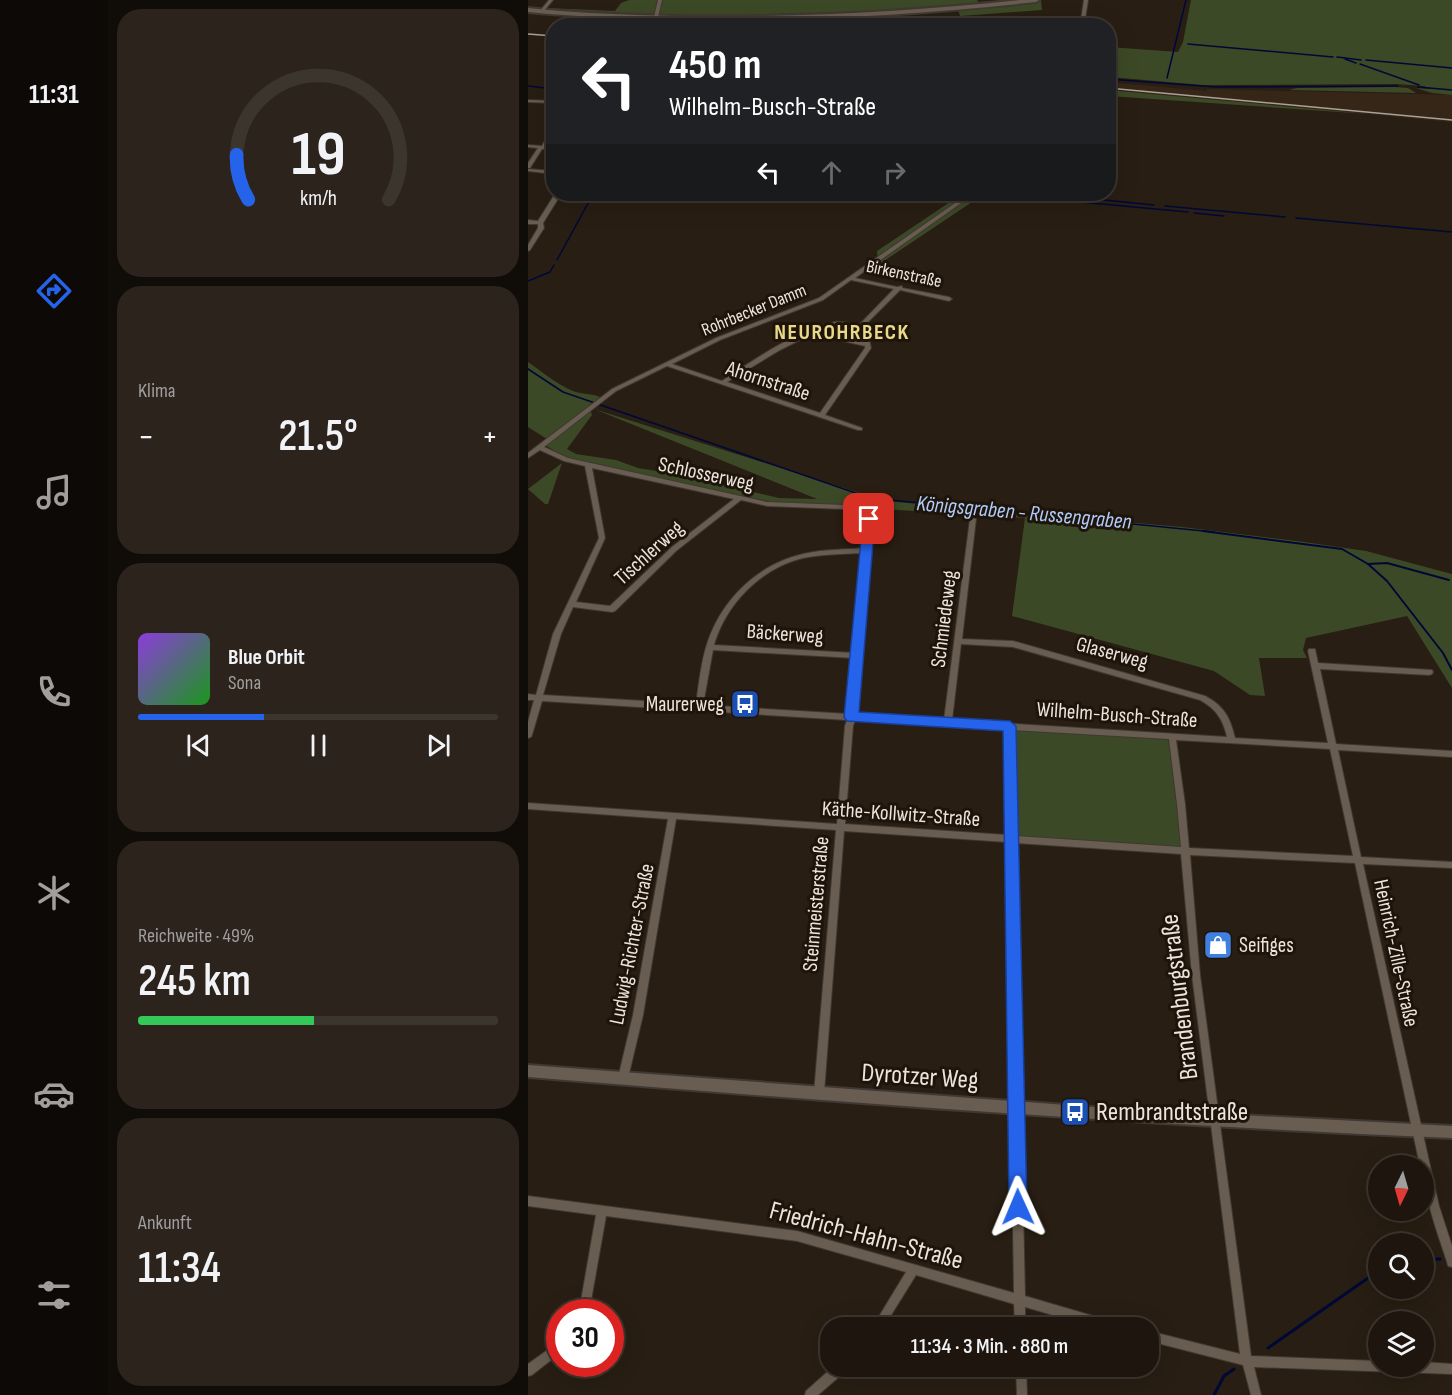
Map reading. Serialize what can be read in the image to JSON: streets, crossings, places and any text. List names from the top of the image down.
{
  "streets": {
    "street": [
      "Birkenstraße",
      "Rohrbecker Damm",
      "Ahornstraße",
      "Schlosserweg",
      "Tischlerweg",
      "Schmiedeweg",
      "Bäckerweg",
      "Glaserweg",
      "Wilhelm-Busch-Straße",
      "Käthe-Kollwitz-Straße",
      "Steinmeisterstraße",
      "Ludwig-Richter-Straße",
      "Heinrich-Zille-Straße",
      "Brandenburgstraße",
      "Dyrotzer Weg",
      "Friedrich-Hahn-Straße"
    ]
  },
  "crossings": [
    ["Birkenstraße", "Rohrbecker Damm"],
    ["Rohrbecker Damm", "Ahornstraße"],
    ["Rohrbecker Damm", "Schlosserweg"],
    ["Schlosserweg", "Tischlerweg"],
    ["Schmiedeweg", "Glaserweg"],
    ["Schmiedeweg", "Wilhelm-Busch-Straße"],
    ["Bäckerweg", "Steinmeisterstraße"],
    ["Glaserweg", "Wilhelm-Busch-Straße"],
    ["Wilhelm-Busch-Straße", "Steinmeisterstraße"],
    ["Wilhelm-Busch-Straße", "Heinrich-Zille-Straße"],
    ["Wilhelm-Busch-Straße", "Brandenburgstraße"],
    ["Käthe-Kollwitz-Straße", "Steinmeisterstraße"],
    ["Käthe-Kollwitz-Straße", "Ludwig-Richter-Straße"],
    ["Käthe-Kollwitz-Straße", "Heinrich-Zille-Straße"],
    ["Käthe-Kollwitz-Straße", "Brandenburgstraße"],
    ["Steinmeisterstraße", "Dyrotzer Weg"],
    ["Ludwig-Richter-Straße", "Dyrotzer Weg"],
    ["Heinrich-Zille-Straße", "Dyrotzer Weg"],
    ["Brandenburgstraße", "Dyrotzer Weg"]
  ],
  "districts": ["NEUROHRBECK"],
  "water": ["Königsgraben - Russengraben"],
  "places": {
    "bus stop": ["Maurerweg", "Rembrandtstraße"],
    "shop": ["Seifiges"]
  },
  "north": "bottom",
  "page": {
    "tabs": "11:31",
    "turn": ["450 m", "Wilhelm-Busch-Straße"],
    "tile": [
      "Klima",
      ["Reichweite · 49%", "245 km"],
      ["Ankunft", "11:34"]
    ],
    "heat": ["−", "21.5°", "+"],
    "song": ["Blue Orbit", "Sona"],
    "limit": "30",
    "trip": "11:34 · 3 Min. · 880 m",
    "gauge": ["19", "km/h"]
  }
}
